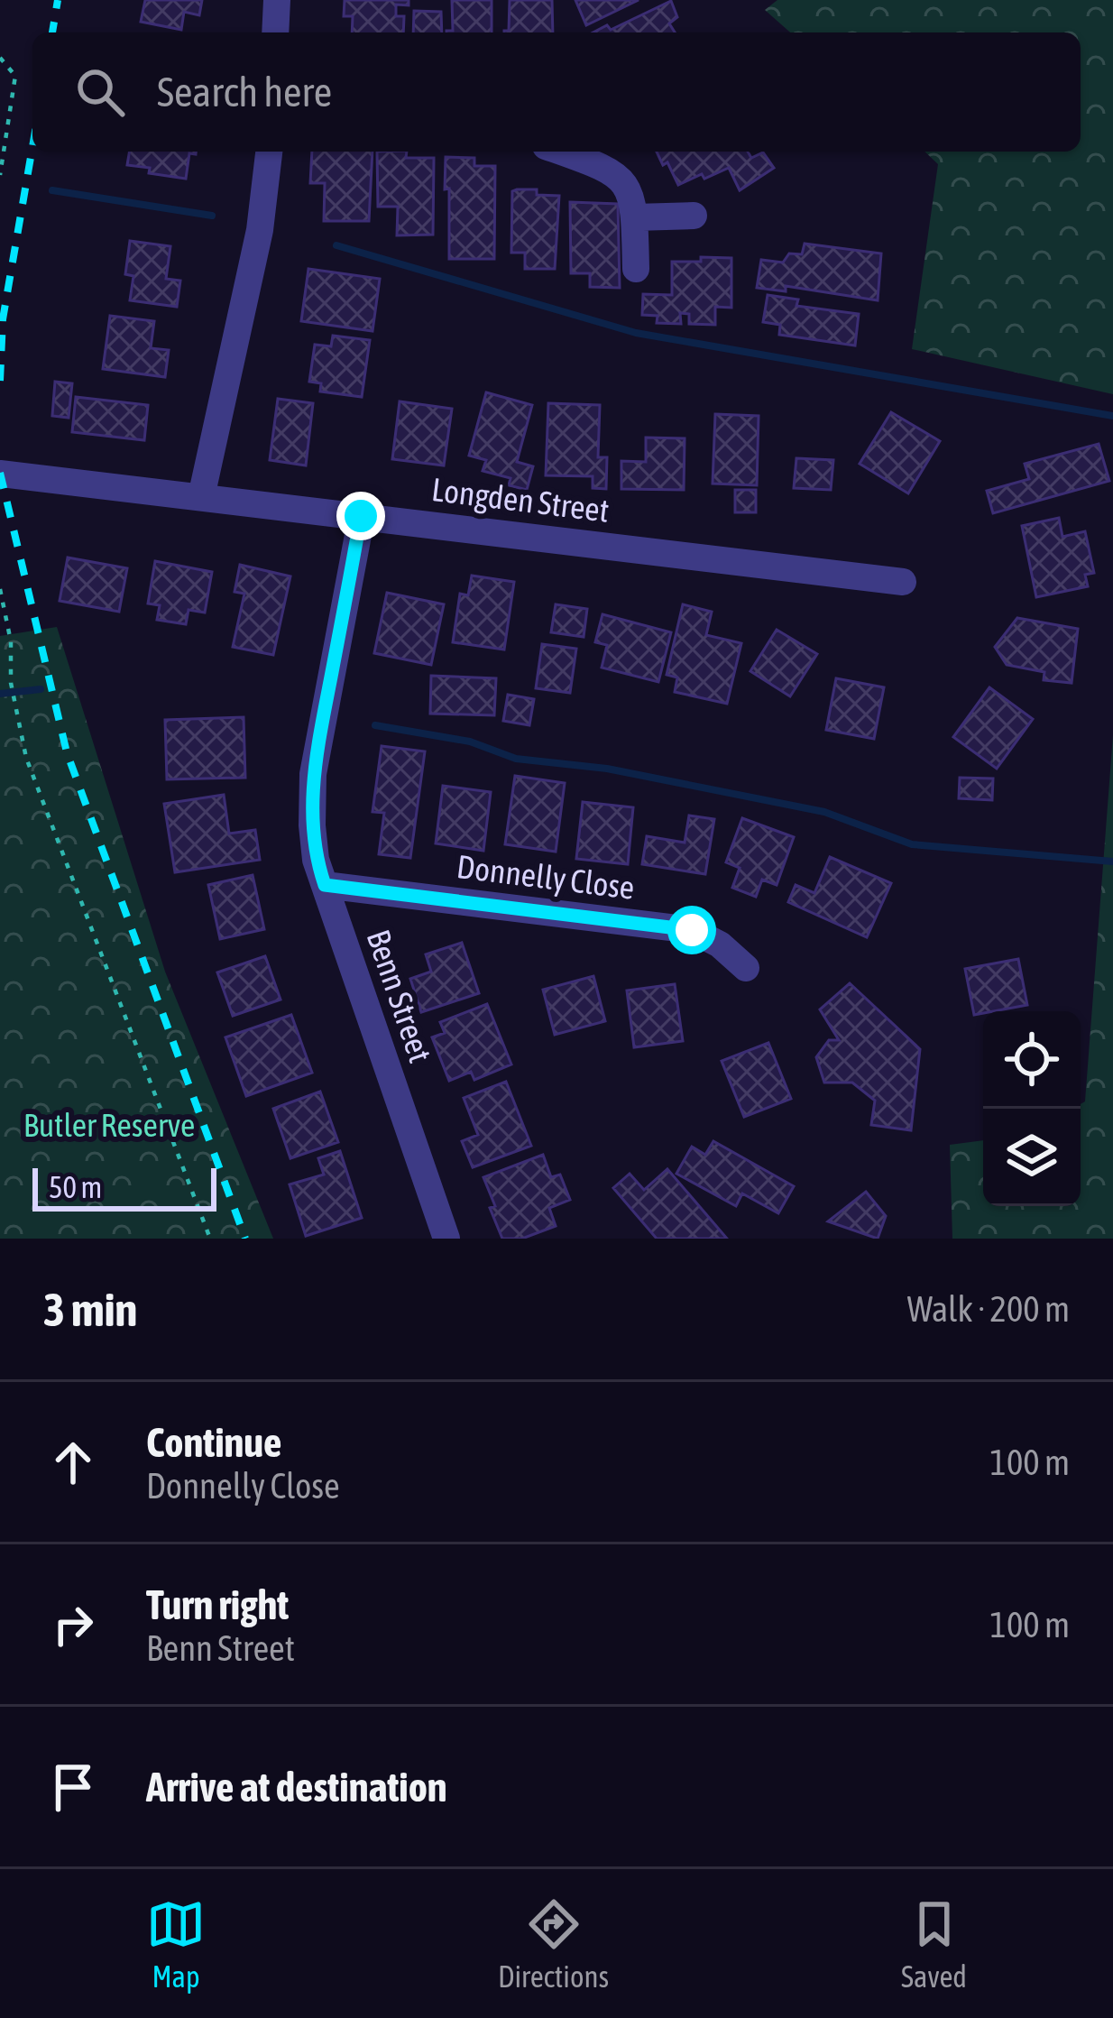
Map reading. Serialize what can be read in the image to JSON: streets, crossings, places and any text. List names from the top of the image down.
{
  "streets": {
    "street": ["Longden Street", "Donnelly Close", "Benn Street"]
  },
  "crossings": [
    ["Longden Street", "Benn Street"],
    ["Donnelly Close", "Benn Street"]
  ],
  "parks": ["Butler Reserve"],
  "scale_bar": "50 m",
  "page": {
    "search": "Search here",
    "scale": "50 m",
    "heading": ["3 min", "Walk · 200 m"],
    "list": [
      ["Continue", "Donnelly Close", "100 m"],
      ["Turn right", "Benn Street", "100 m"],
      "Arrive at destination"
    ],
    "nav": ["Map", "Directions", "Saved"]
  }
}
